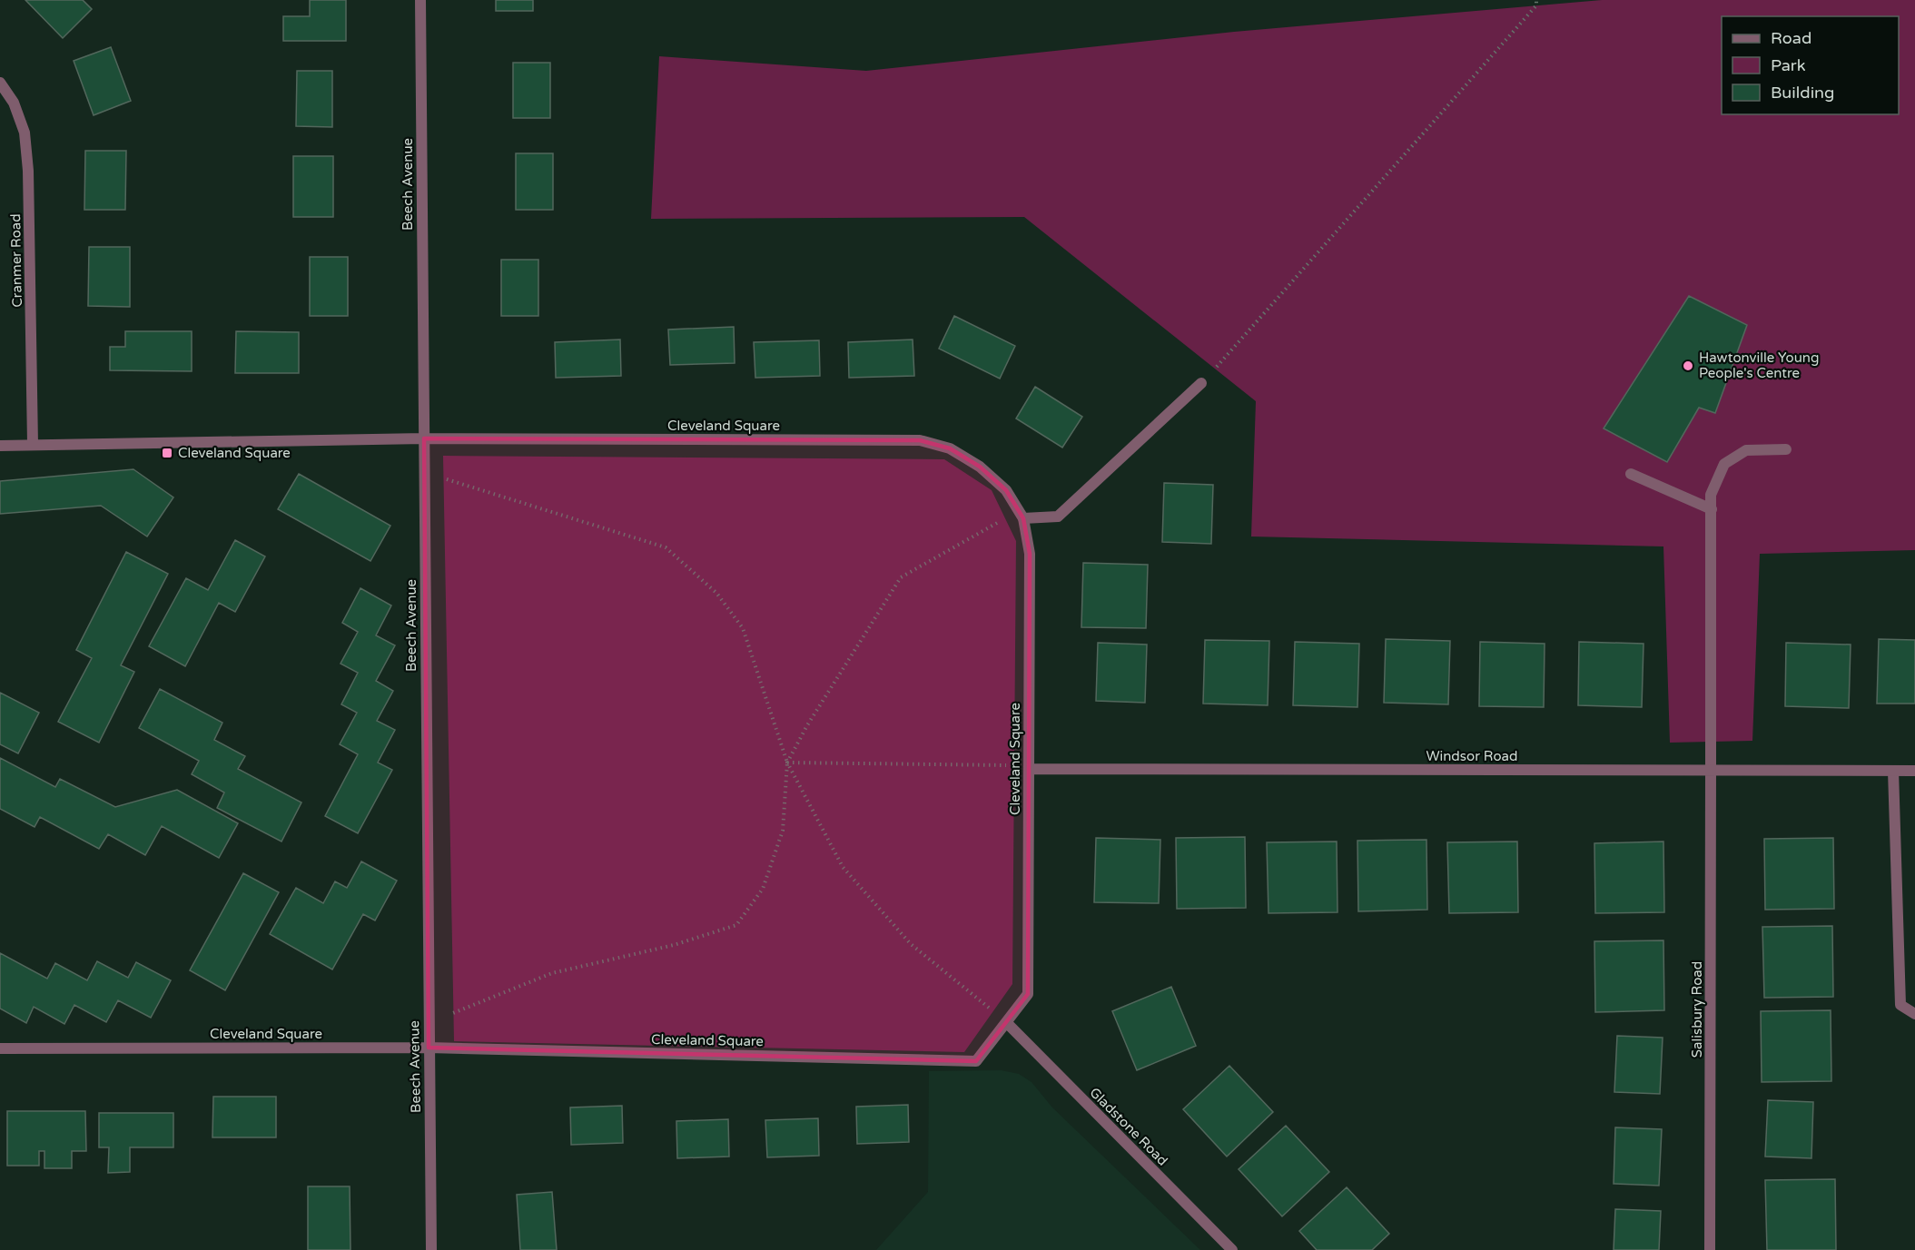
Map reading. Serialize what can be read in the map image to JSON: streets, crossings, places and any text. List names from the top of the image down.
{
  "streets": {
    "street": [
      "Beech Avenue",
      "Cranmer Road",
      "Cleveland Square",
      "Windsor Road",
      "Salisbury Road",
      "Gladstone Road"
    ]
  },
  "crossings": [
    ["Beech Avenue", "Cleveland Square"],
    ["Cranmer Road", "Cleveland Square"],
    ["Cleveland Square", "Windsor Road"],
    ["Cleveland Square", "Gladstone Road"],
    ["Windsor Road", "Salisbury Road"]
  ],
  "places": {
    "other": ["Hawtonville Young People's Centre"],
    "transit": ["Cleveland Square"]
  },
  "legend": ["Road", "Park", "Building"]
}
